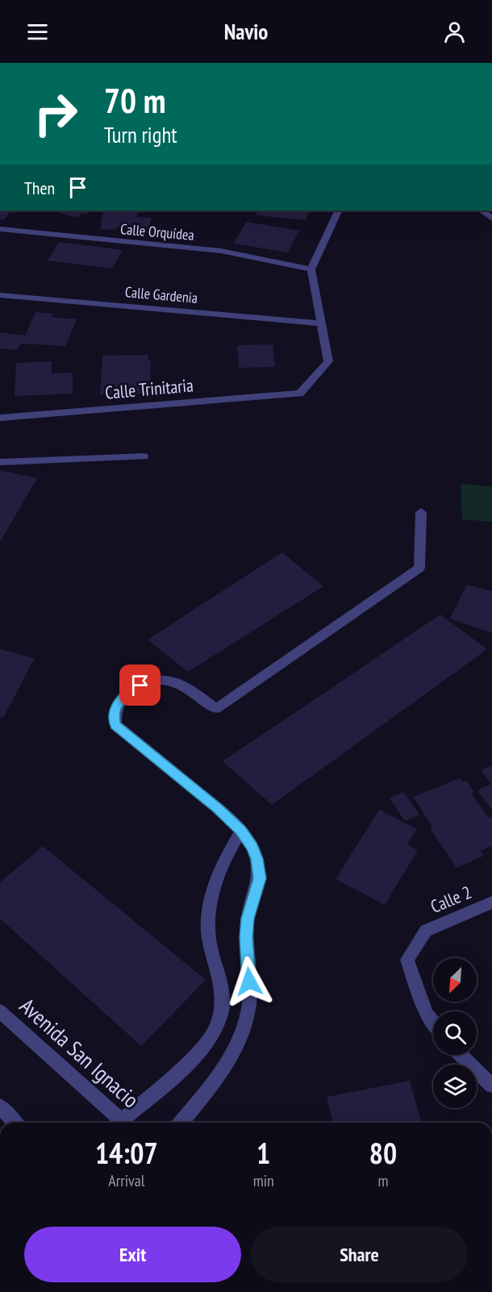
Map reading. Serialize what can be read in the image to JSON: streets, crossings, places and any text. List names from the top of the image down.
{
  "streets": {
    "street": [
      "Calle Orquídea",
      "Calle Gardenia",
      "Calle Trinitaria",
      "Calle 2",
      "Avenida San Ignacio"
    ]
  },
  "crossings": [
    ["Calle Gardenia", "Calle Trinitaria"]
  ],
  "north": "bottom left",
  "page": {
    "header": "Navio",
    "turn": ["70 m", "Turn right"],
    "then": "Then",
    "eta": [
      "14:07",
      "Arrival",
      "1",
      "min",
      "80",
      "m"
    ],
    "buttons": ["Exit", "Share"]
  }
}
